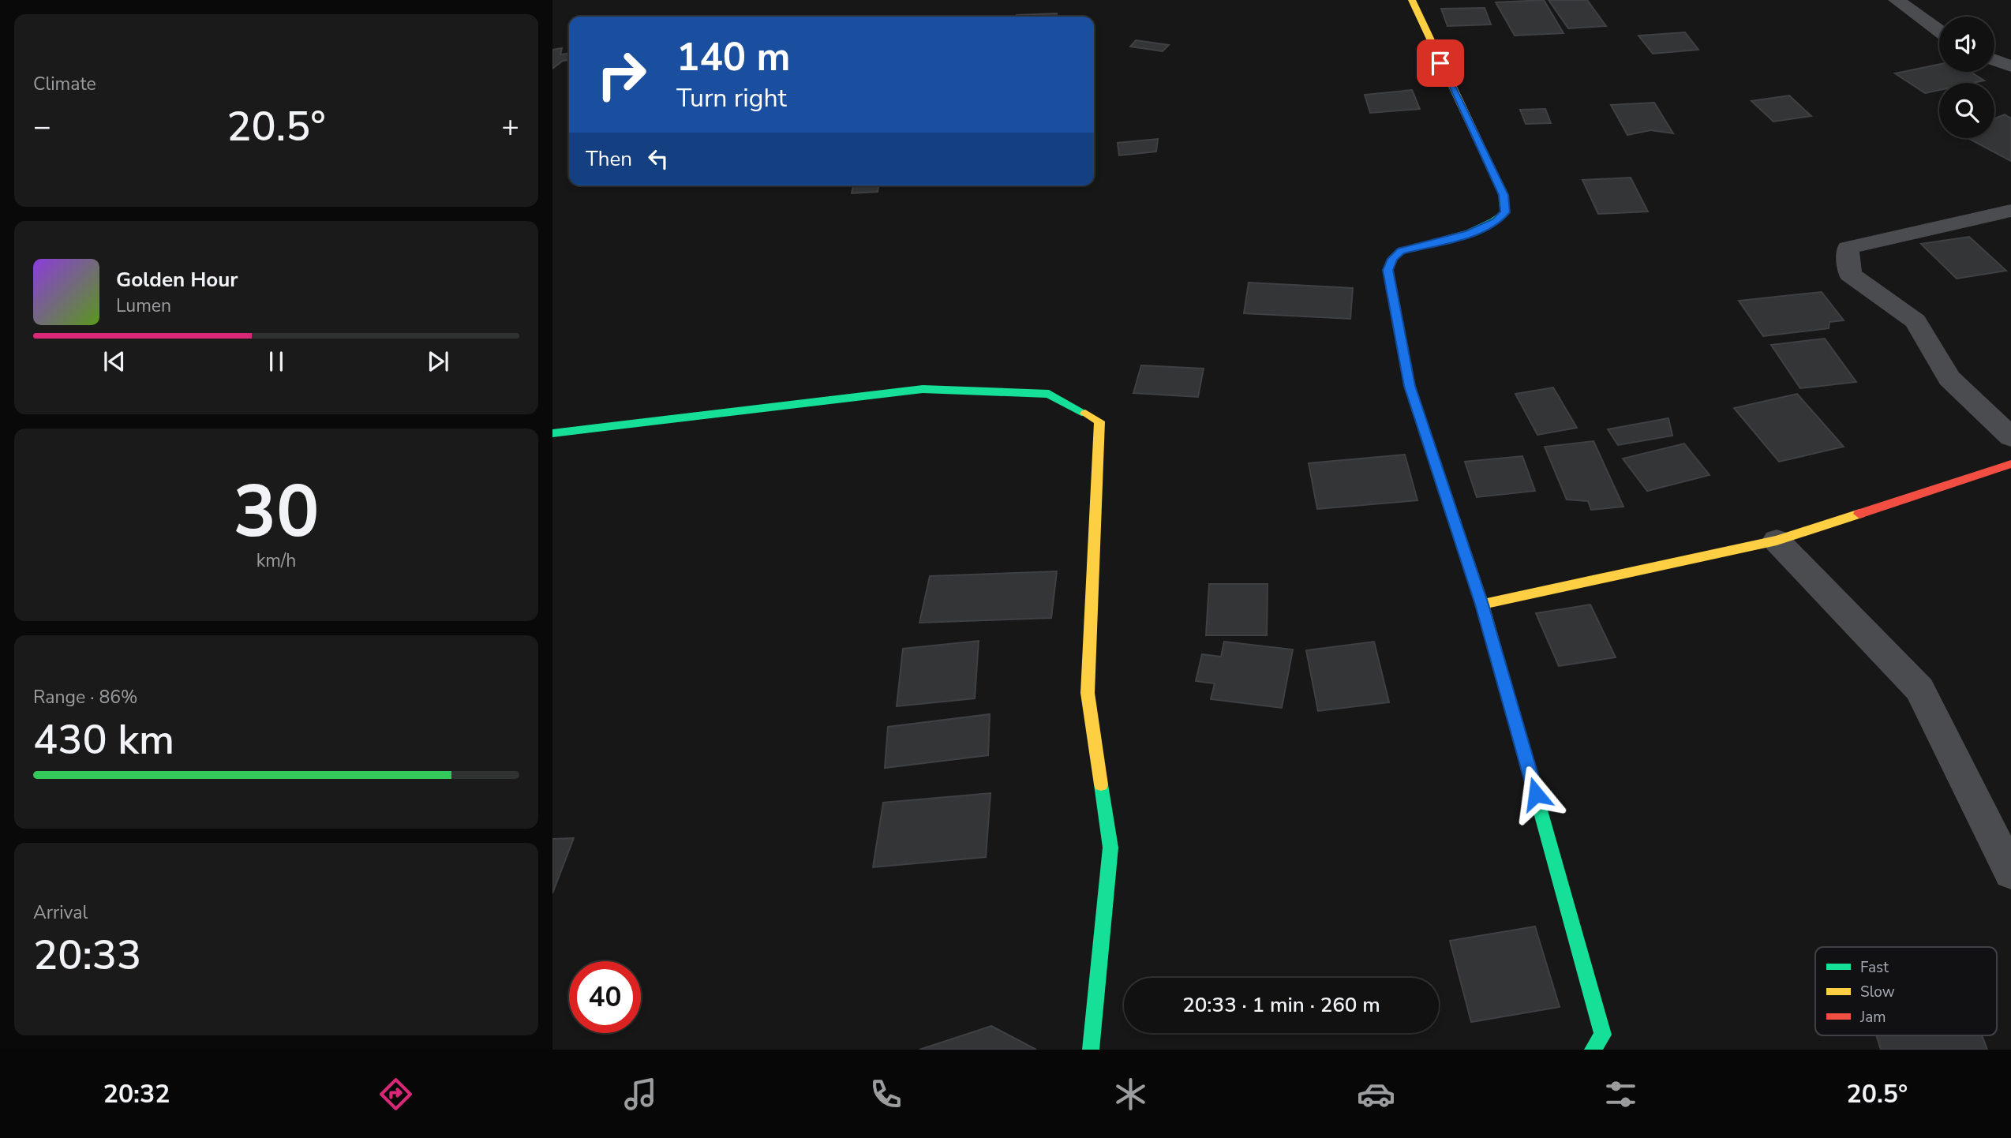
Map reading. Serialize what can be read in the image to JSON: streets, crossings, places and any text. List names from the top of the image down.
{
  "legend": ["Fast", "Slow", "Jam"],
  "page": {
    "tile": [
      "Climate",
      ["30", "km/h"],
      ["Range · 86%", "430 km"],
      ["Arrival", "20:33"]
    ],
    "turn": ["140 m", "Turn right"],
    "heat": ["−", "20.5°", "+"],
    "then": "Then",
    "song": ["Golden Hour", "Lumen"],
    "limit": "40",
    "trip": "20:33 · 1 min · 260 m",
    "tabs": ["20:32", "20.5°"]
  }
}
